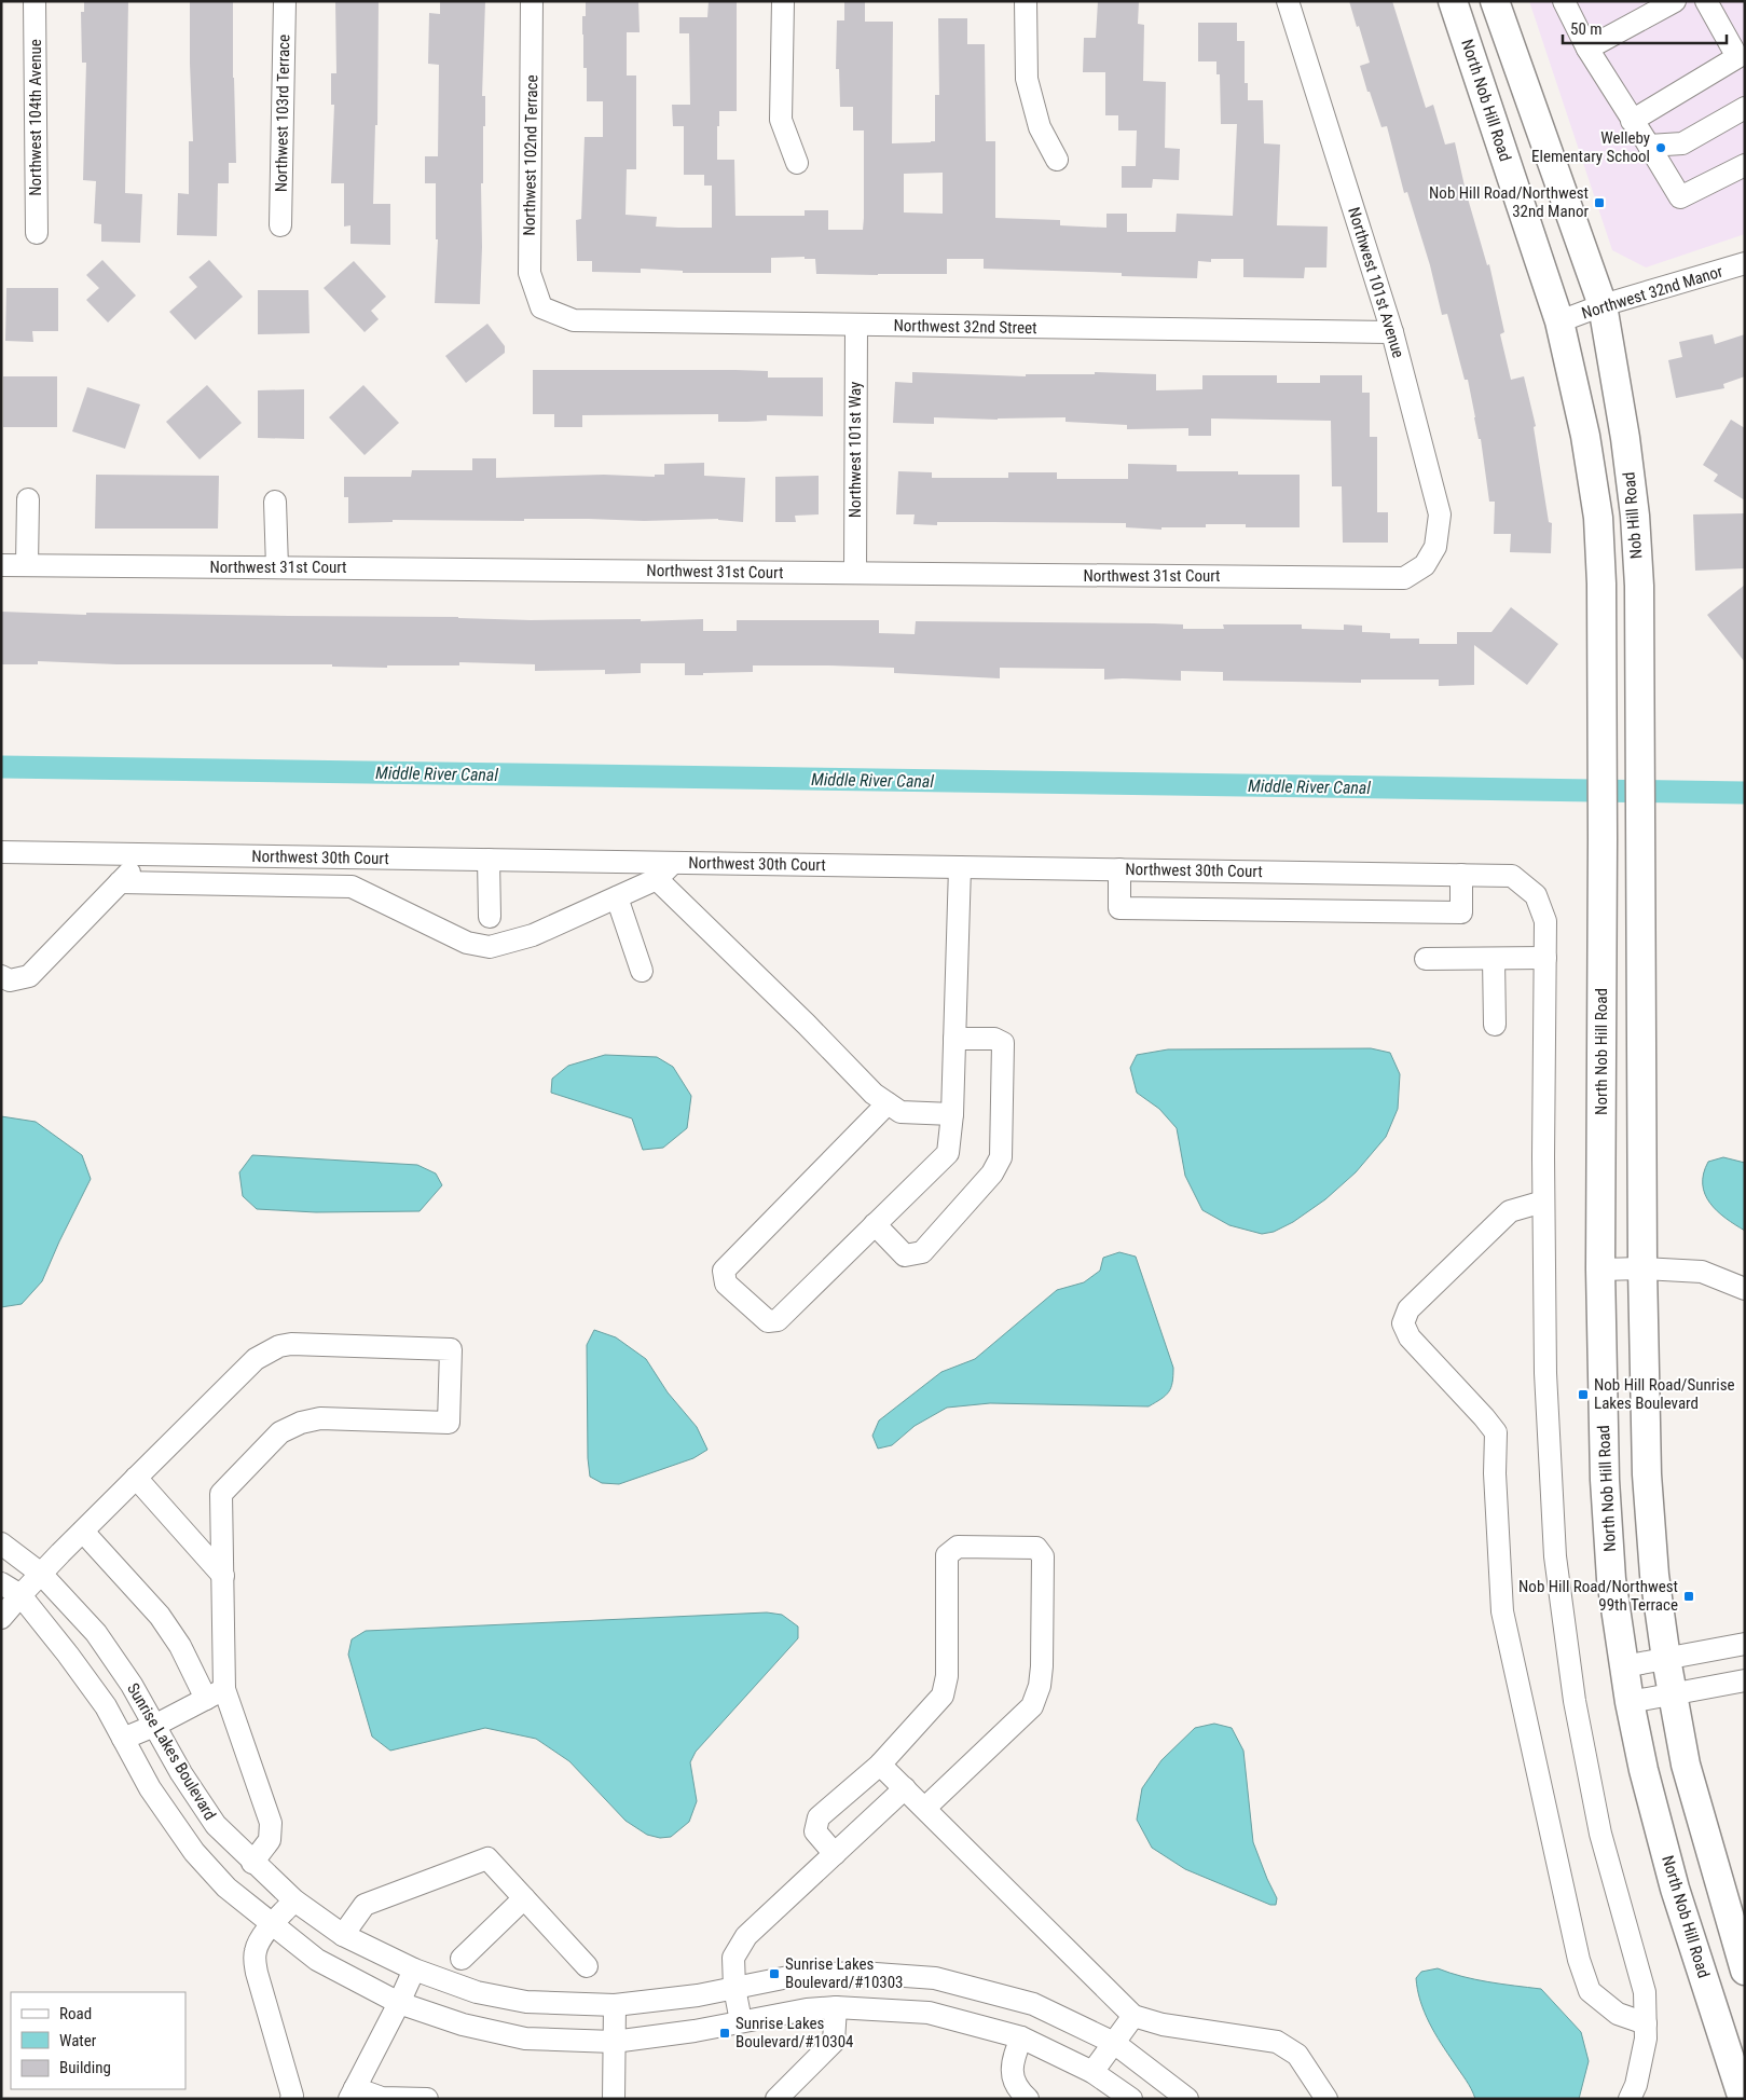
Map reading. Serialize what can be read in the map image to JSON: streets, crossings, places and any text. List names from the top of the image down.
{
  "streets": {
    "main road": ["North Nob Hill Road", "Nob Hill Road"],
    "street": [
      "Northwest 103rd Terrace",
      "Northwest 104th Avenue",
      "Northwest 102nd Terrace",
      "Northwest 101st Avenue",
      "Northwest 32nd Manor",
      "Northwest 32nd Street",
      "Northwest 101st Way",
      "Northwest 31st Court",
      "Northwest 30th Court",
      "Sunrise Lakes Boulevard"
    ]
  },
  "crossings": [
    ["North Nob Hill Road", "Northwest 32nd Manor"],
    ["Northwest 102nd Terrace", "Northwest 32nd Street"],
    ["Northwest 101st Avenue", "Northwest 32nd Street"],
    ["Northwest 101st Avenue", "Northwest 31st Court"],
    ["Northwest 32nd Manor", "Nob Hill Road"],
    ["Northwest 32nd Street", "Northwest 101st Way"],
    ["Northwest 101st Way", "Northwest 31st Court"]
  ],
  "water": ["Middle River Canal"],
  "places": {
    "other": ["Welleby Elementary School"],
    "transit": [
      "Nob Hill Road/Northwest 32nd Manor",
      "Nob Hill Road/Sunrise Lakes Boulevard",
      "Nob Hill Road/Northwest 99th Terrace",
      "Sunrise Lakes Boulevard/#10303",
      "Sunrise Lakes Boulevard/#10304"
    ]
  },
  "legend": ["Road", "Water", "Building"],
  "scale_bar": "50 m"
}
